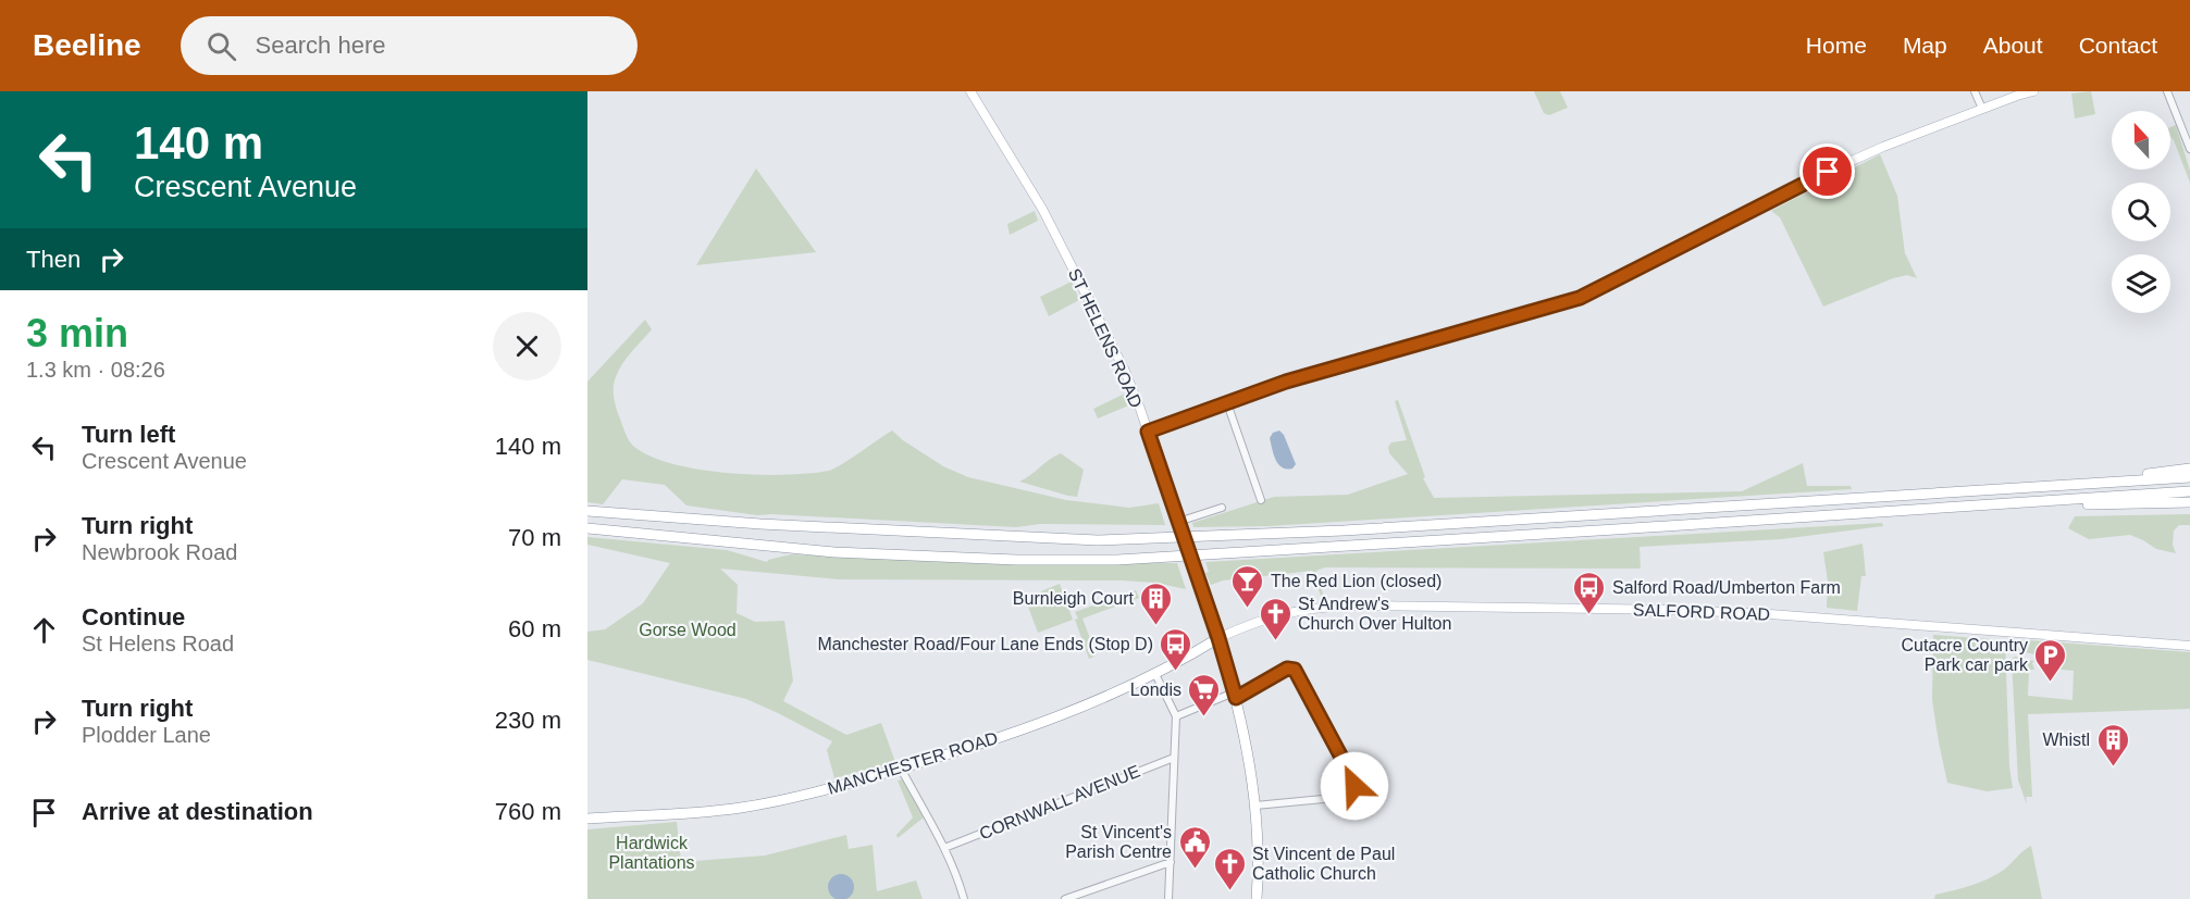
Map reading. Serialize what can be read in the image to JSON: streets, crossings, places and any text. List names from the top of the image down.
{
  "streets": {
    "highway": ["MANCHESTER ROAD"],
    "main road": ["ST HELENS ROAD", "SALFORD ROAD"],
    "street": ["CORNWALL AVENUE"]
  },
  "crossings": [
    ["ST HELENS ROAD", "SALFORD ROAD"],
    ["ST HELENS ROAD", "MANCHESTER ROAD"],
    ["SALFORD ROAD", "MANCHESTER ROAD"]
  ],
  "parks": ["Gorse Wood", "Hardwick Plantations"],
  "places": {
    "bar": ["The Red Lion (closed)"],
    "bus stop": ["Salford Road/Umberton Farm", "Manchester Road/Four Lane Ends (Stop D)"],
    "building": ["Burnleigh Court", "Whistl"],
    "church": ["St Andrew's Church Over Hulton", "St Vincent de Paul Catholic Church"],
    "parking": ["Cutacre Country Park car park"],
    "supermarket": ["Londis"],
    "public building": ["St Vincent's Parish Centre"]
  },
  "north": "top",
  "page": {
    "header": "Beeline",
    "search": "Search here",
    "nav": [
      "Home",
      "Map",
      "About",
      "Contact"
    ],
    "turn": ["140 m", "Crescent Avenue"],
    "then": "Then",
    "heading": ["3 min", "1.3 km · 08:26"],
    "list": [
      {
        "name": "Turn left",
        "note": "Crescent Avenue",
        "value": "140 m"
      },
      {
        "name": "Turn right",
        "note": "Newbrook Road",
        "value": "70 m"
      },
      {
        "name": "Continue",
        "note": "St Helens Road",
        "value": "60 m"
      },
      {
        "name": "Turn right",
        "note": "Plodder Lane",
        "value": "230 m"
      },
      {
        "name": "Arrive at destination",
        "value": "760 m"
      }
    ]
  }
}
